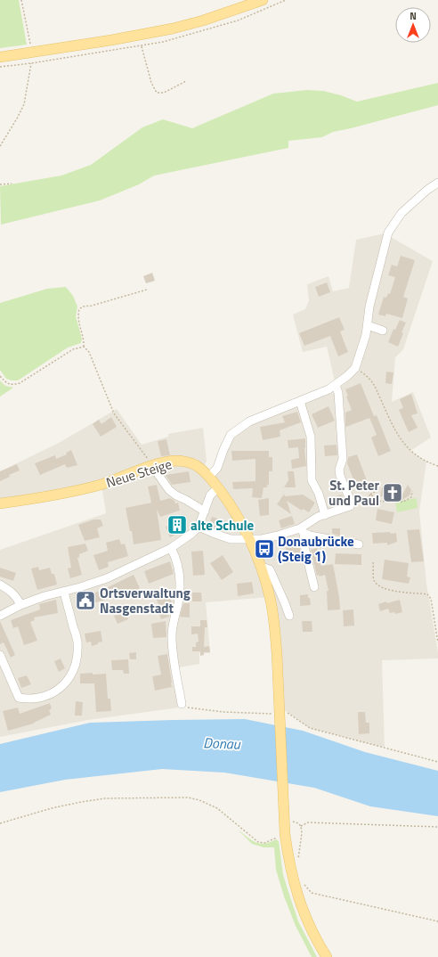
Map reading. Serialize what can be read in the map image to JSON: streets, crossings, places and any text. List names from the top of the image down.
{
  "streets": {
    "main road": ["Neue Steige"]
  },
  "water": ["Donau"],
  "places": {
    "church": ["St. Peter und Paul"],
    "building": ["alte Schule"],
    "bus stop": ["Donaubrücke (Steig 1)"],
    "public building": ["Ortsverwaltung Nasgenstadt"]
  },
  "north": "top"
}
